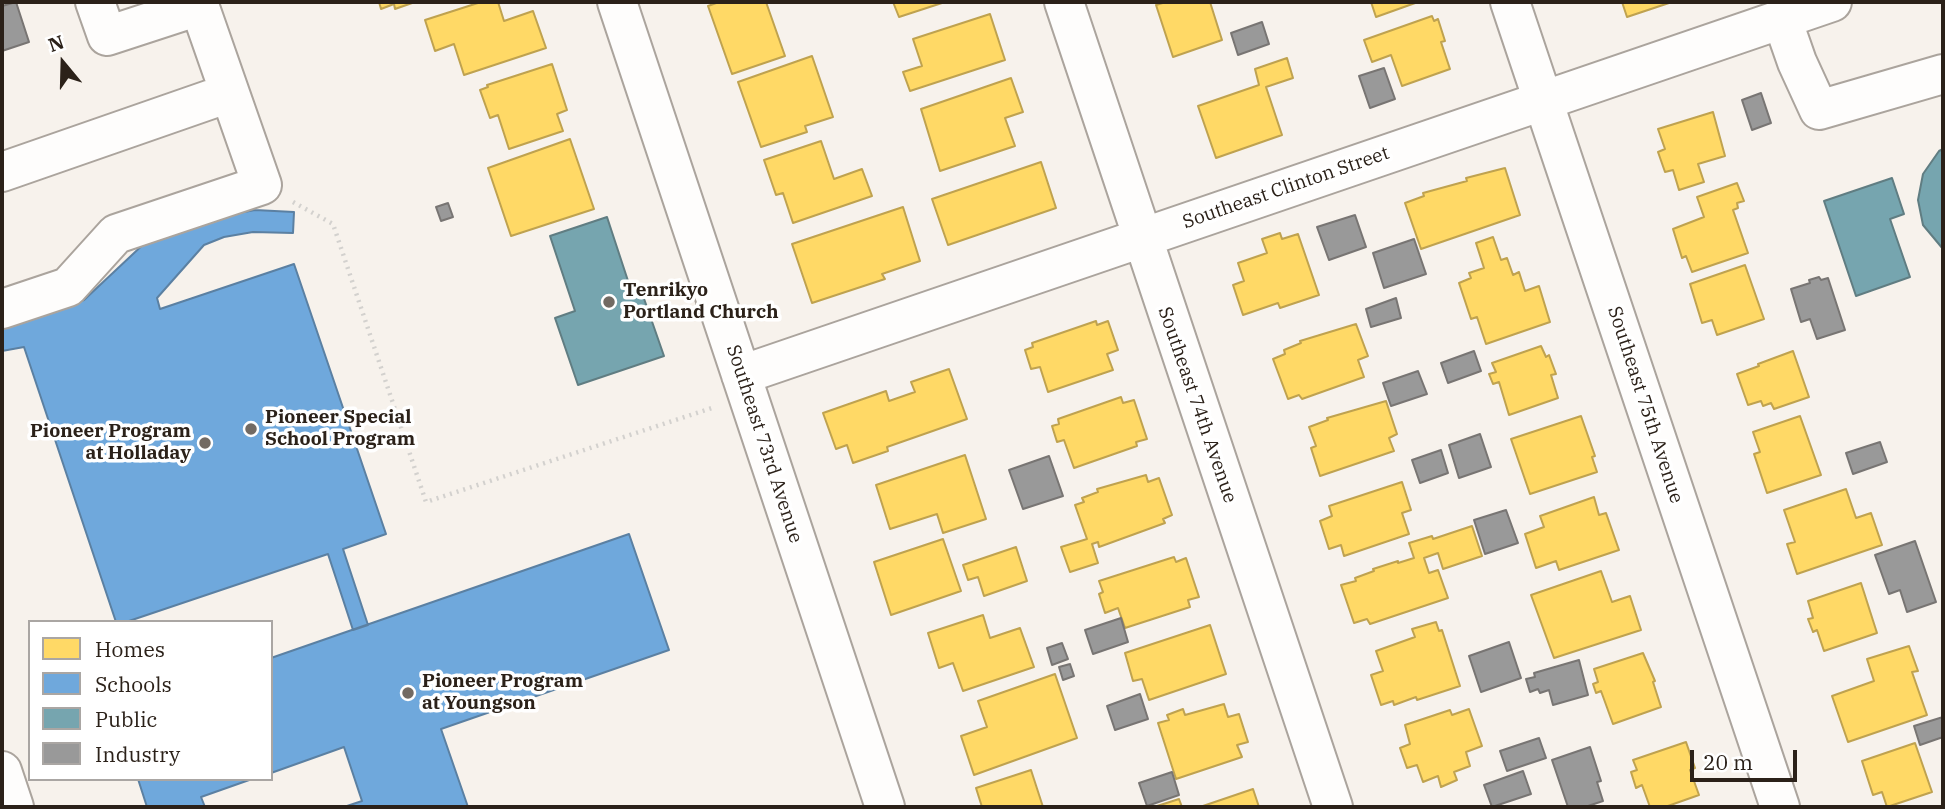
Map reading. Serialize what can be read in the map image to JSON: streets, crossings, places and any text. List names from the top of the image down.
{
  "streets": {
    "street": [
      "Southeast Clinton Street",
      "Southeast 74th Avenue",
      "Southeast 75th Avenue",
      "Southeast 73rd Avenue"
    ]
  },
  "crossings": [
    ["Southeast Clinton Street", "Southeast 74th Avenue"],
    ["Southeast Clinton Street", "Southeast 75th Avenue"],
    ["Southeast Clinton Street", "Southeast 73rd Avenue"]
  ],
  "places": [
    "Tenrikyo Portland Church",
    "Pioneer Special School Program",
    "Pioneer Program at Holladay",
    "Pioneer Program at Youngson"
  ],
  "legend": [
    "Homes",
    "Schools",
    "Public",
    "Industry"
  ],
  "scale_bar": "20 m",
  "north": "top"
}
